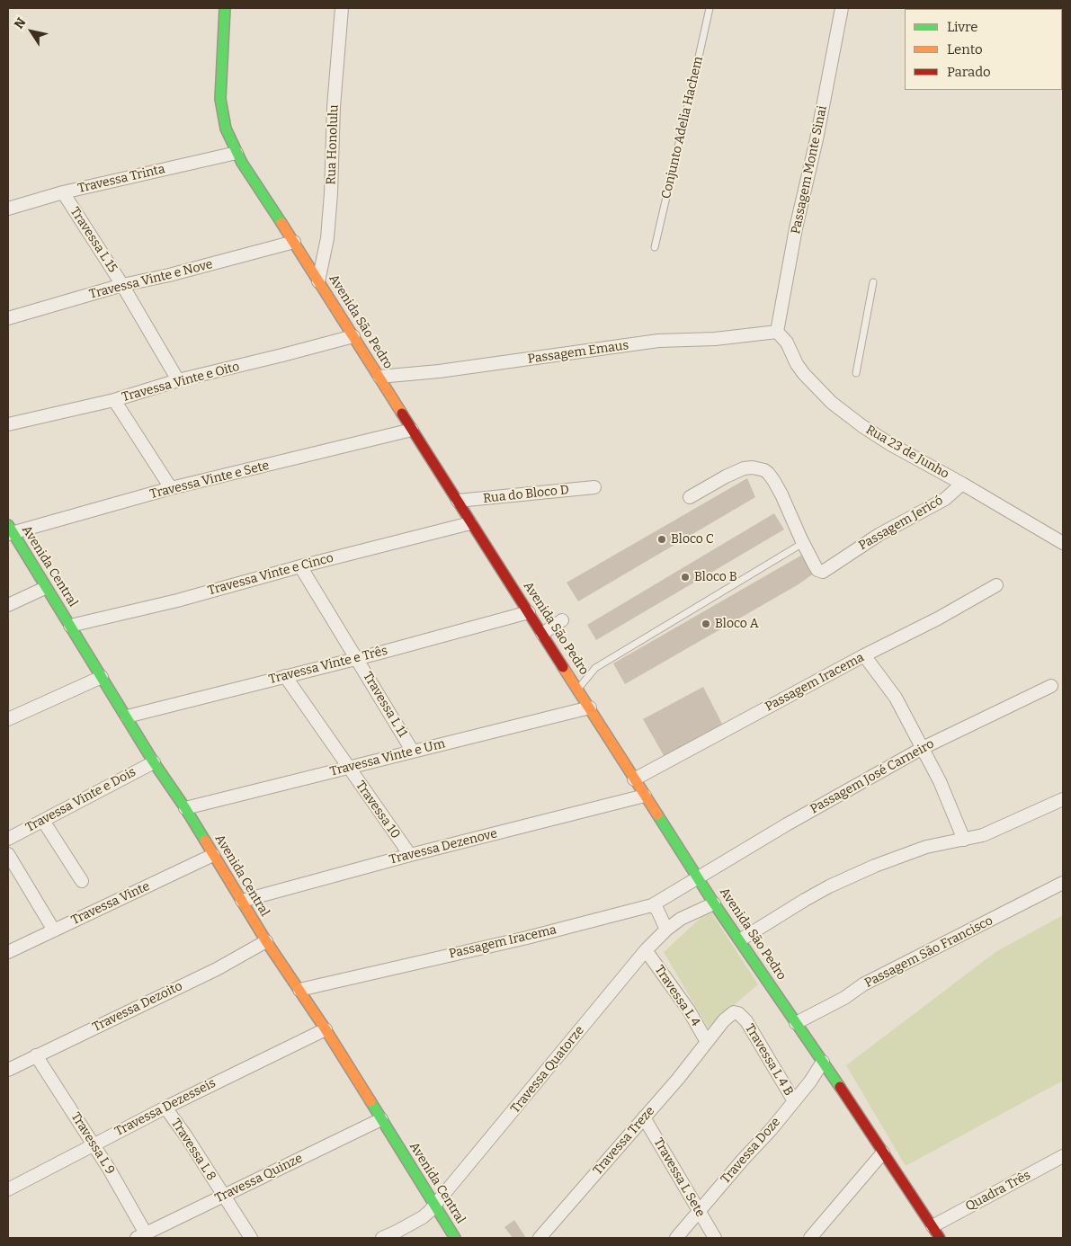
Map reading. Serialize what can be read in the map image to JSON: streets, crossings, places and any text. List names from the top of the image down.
{
  "streets": {
    "main road": ["Avenida São Pedro", "Avenida Central"],
    "street": [
      "Rua Honolulu",
      "Passagem Monte Sinai",
      "Travessa Trinta",
      "Travessa L 15",
      "Travessa Vinte e Nove",
      "Passagem Emaus",
      "Travessa Vinte e Oito",
      "Rua 23 de Junho",
      "Travessa Vinte e Sete",
      "Rua do Bloco D",
      "Passagem Jericó",
      "Travessa Vinte e Cinco",
      "Travessa Vinte e Três",
      "Passagem Iracema",
      "Travessa L 11",
      "Travessa Vinte e Um",
      "Passagem José Carneiro",
      "Travessa Vinte e Dois",
      "Travessa 10",
      "Travessa Dezenove",
      "Travessa Vinte",
      "Passagem São Francisco",
      "Travessa L 4",
      "Travessa Dezoito",
      "Travessa L 4 B",
      "Travessa Quatorze",
      "Travessa Dezesseis",
      "Travessa Treze",
      "Travessa L 9",
      "Travessa L 8",
      "Travessa Doze",
      "Travessa L Sete",
      "Travessa Quinze",
      "Quadra Três"
    ],
    "lane": ["Conjunto Adelia Hachem"]
  },
  "crossings": [
    ["Rua Honolulu", "Avenida São Pedro"],
    ["Passagem Monte Sinai", "Passagem Emaus"],
    ["Passagem Monte Sinai", "Rua 23 de Junho"],
    ["Travessa Trinta", "Travessa L 15"],
    ["Travessa Trinta", "Avenida São Pedro"],
    ["Travessa L 15", "Travessa Vinte e Nove"],
    ["Travessa L 15", "Travessa Vinte e Oito"],
    ["Travessa Vinte e Nove", "Avenida São Pedro"],
    ["Avenida São Pedro", "Passagem Emaus"],
    ["Avenida São Pedro", "Travessa Vinte e Oito"],
    ["Avenida São Pedro", "Travessa Vinte e Sete"],
    ["Avenida São Pedro", "Rua do Bloco D"],
    ["Avenida São Pedro", "Travessa Vinte e Cinco"],
    ["Avenida São Pedro", "Travessa Vinte e Três"],
    ["Avenida São Pedro", "Passagem Iracema"],
    ["Avenida São Pedro", "Travessa Vinte e Um"],
    ["Avenida São Pedro", "Passagem José Carneiro"],
    ["Avenida São Pedro", "Travessa Dezenove"],
    ["Avenida São Pedro", "Passagem São Francisco"],
    ["Avenida São Pedro", "Travessa Quatorze"],
    ["Avenida São Pedro", "Travessa Doze"],
    ["Avenida São Pedro", "Quadra Três"],
    ["Passagem Emaus", "Rua 23 de Junho"],
    ["Rua 23 de Junho", "Passagem Jericó"],
    ["Travessa Vinte e Sete", "Avenida Central"],
    ["Avenida Central", "Travessa Vinte e Cinco"],
    ["Avenida Central", "Travessa Vinte e Três"],
    ["Avenida Central", "Passagem Iracema"],
    ["Avenida Central", "Travessa Vinte e Um"],
    ["Avenida Central", "Travessa Vinte e Dois"],
    ["Avenida Central", "Travessa Dezenove"],
    ["Avenida Central", "Travessa Vinte"],
    ["Avenida Central", "Travessa Dezoito"],
    ["Avenida Central", "Travessa Quatorze"],
    ["Avenida Central", "Travessa Dezesseis"],
    ["Avenida Central", "Travessa Quinze"],
    ["Travessa Vinte e Cinco", "Travessa L 11"],
    ["Travessa Vinte e Três", "Travessa L 11"],
    ["Travessa Vinte e Três", "Travessa 10"],
    ["Passagem Iracema", "Passagem José Carneiro"],
    ["Travessa L 11", "Travessa Vinte e Um"],
    ["Travessa Vinte e Um", "Travessa 10"],
    ["Travessa 10", "Travessa Dezenove"],
    ["Travessa L 4", "Travessa L 4 B"],
    ["Travessa L 4", "Travessa Quatorze"],
    ["Travessa L 4", "Travessa Treze"],
    ["Travessa Dezoito", "Travessa L 9"],
    ["Travessa L 4 B", "Travessa Treze"],
    ["Travessa L 4 B", "Travessa Doze"],
    ["Travessa Dezesseis", "Travessa L 9"],
    ["Travessa Dezesseis", "Travessa L 8"],
    ["Travessa Treze", "Travessa L Sete"],
    ["Travessa L 9", "Travessa Quinze"],
    ["Travessa L 8", "Travessa Quinze"],
    ["Travessa Doze", "Travessa L Sete"]
  ],
  "places": ["Bloco C", "Bloco B", "Bloco A"],
  "legend": ["Livre", "Lento", "Parado"],
  "north": "top left"
}
